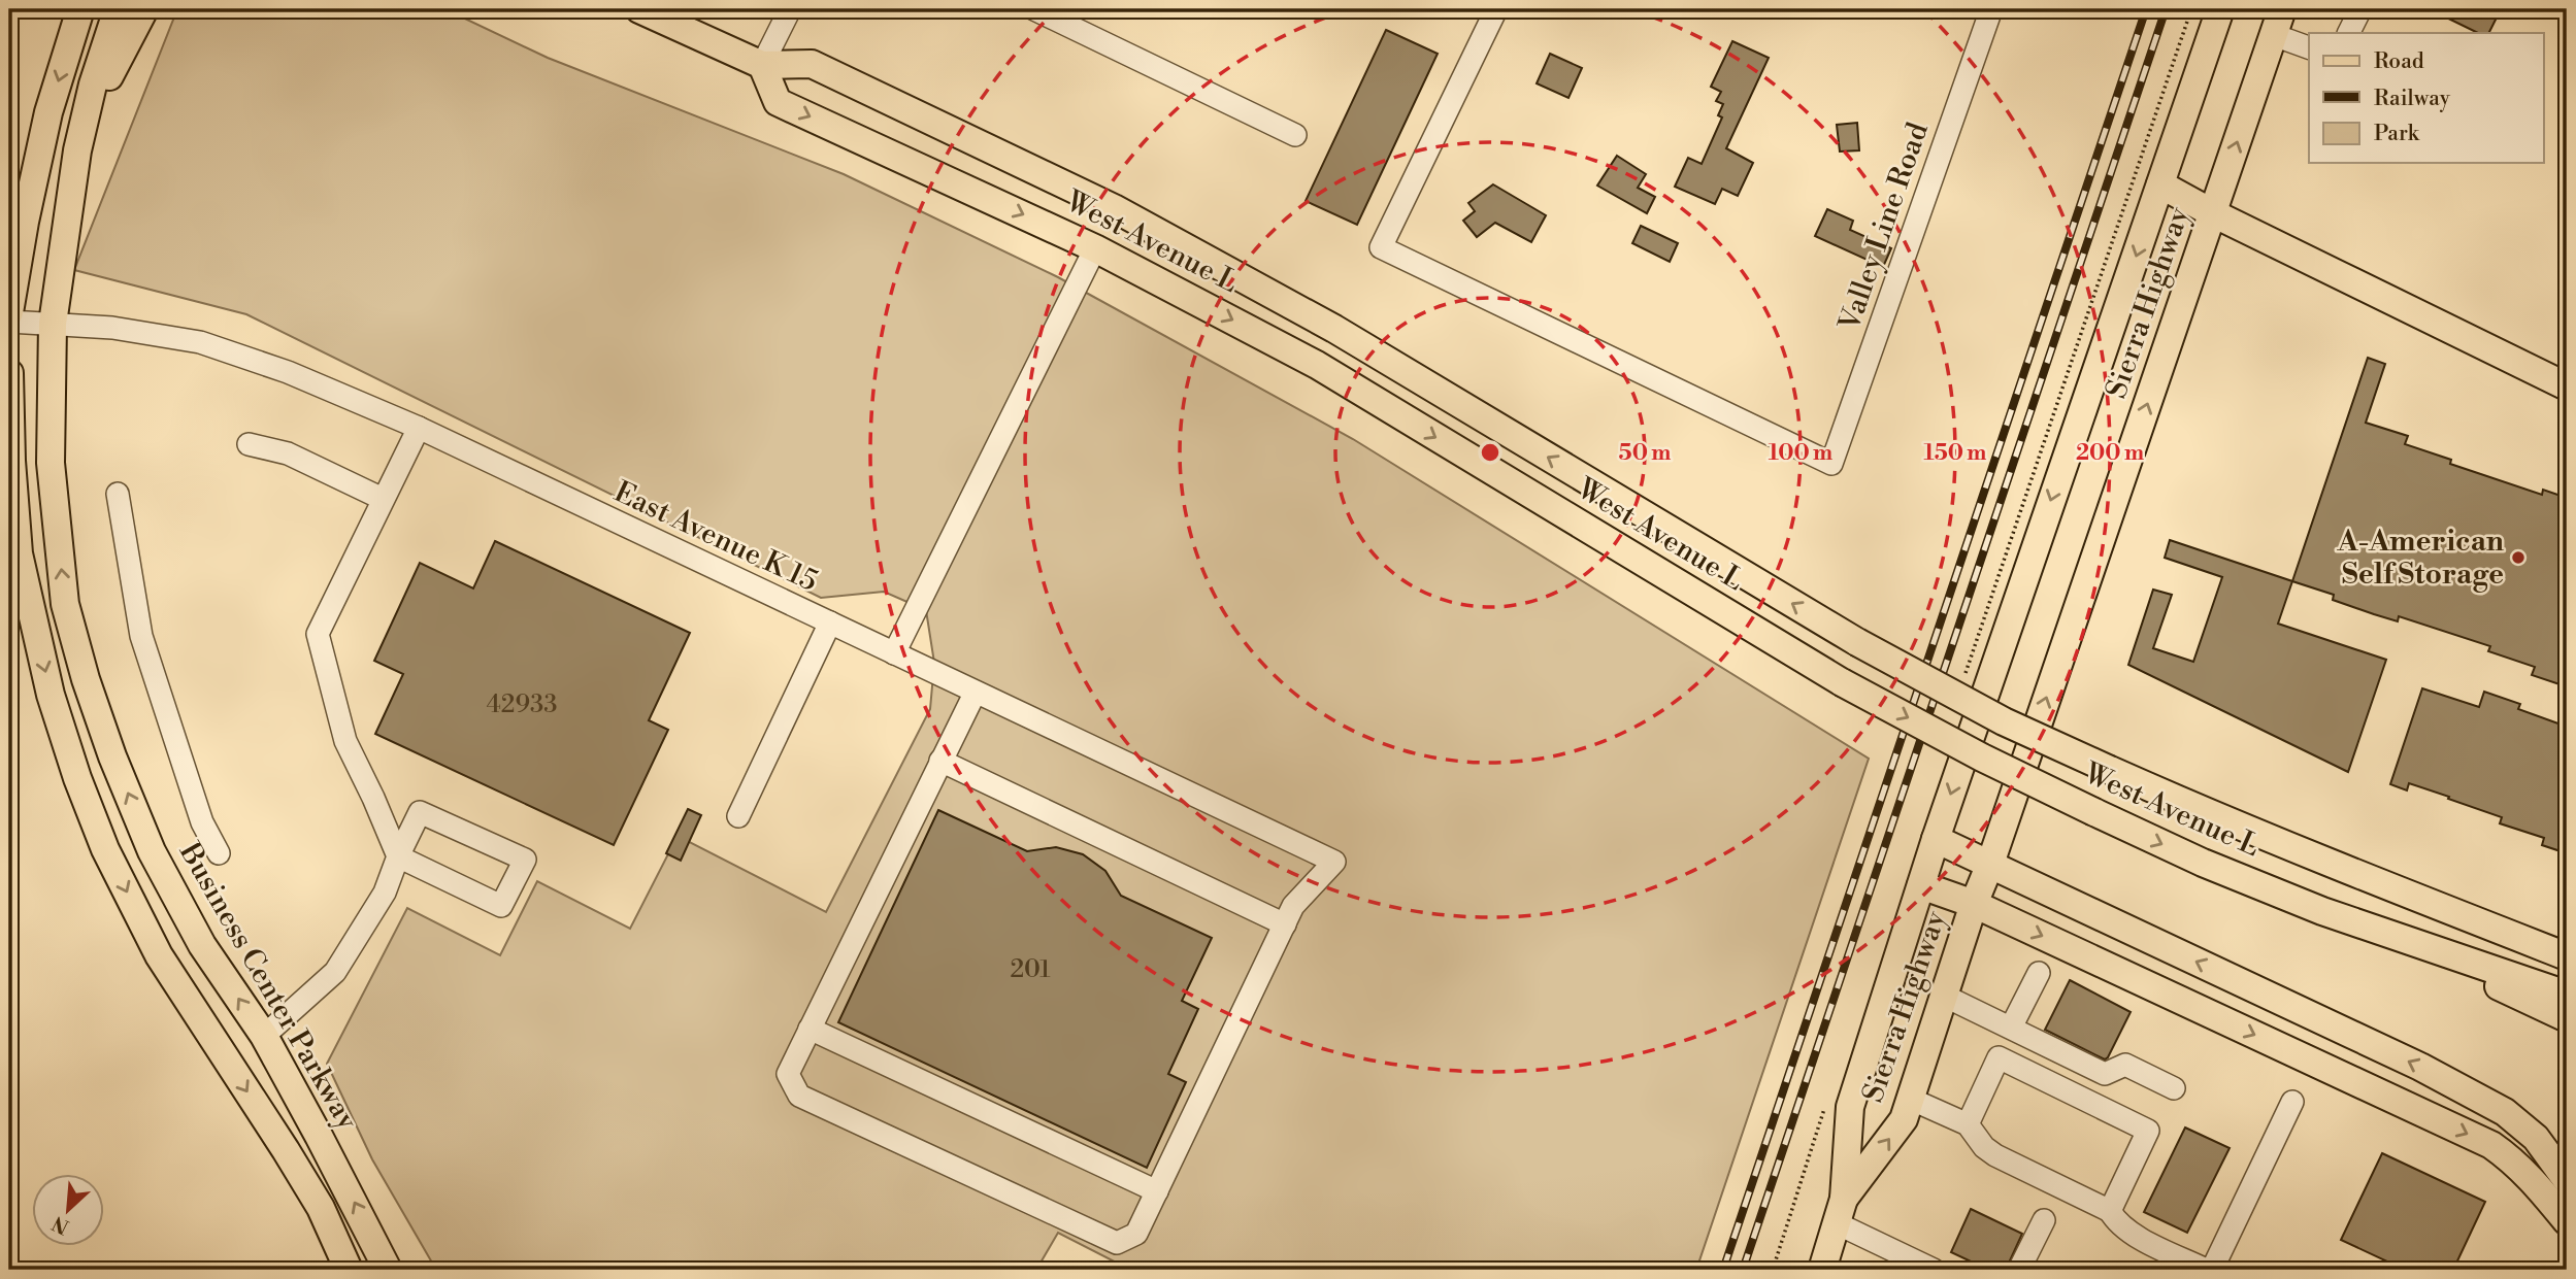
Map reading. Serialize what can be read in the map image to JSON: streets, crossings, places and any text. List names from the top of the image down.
{
  "streets": {
    "main road": ["West Avenue L", "Sierra Highway", "Business Center Parkway"],
    "street": ["Valley Line Road", "East Avenue K 15"]
  },
  "crossings": [
    ["East Avenue K 15", "Business Center Parkway"]
  ],
  "places": ["A-American Self Storage"],
  "house_numbers": ["42933", "201"],
  "legend": ["Road", "Railway", "Park"],
  "north": "bottom left",
  "rings": [
    "50 m",
    "100 m",
    "150 m",
    "200 m"
  ]
}
